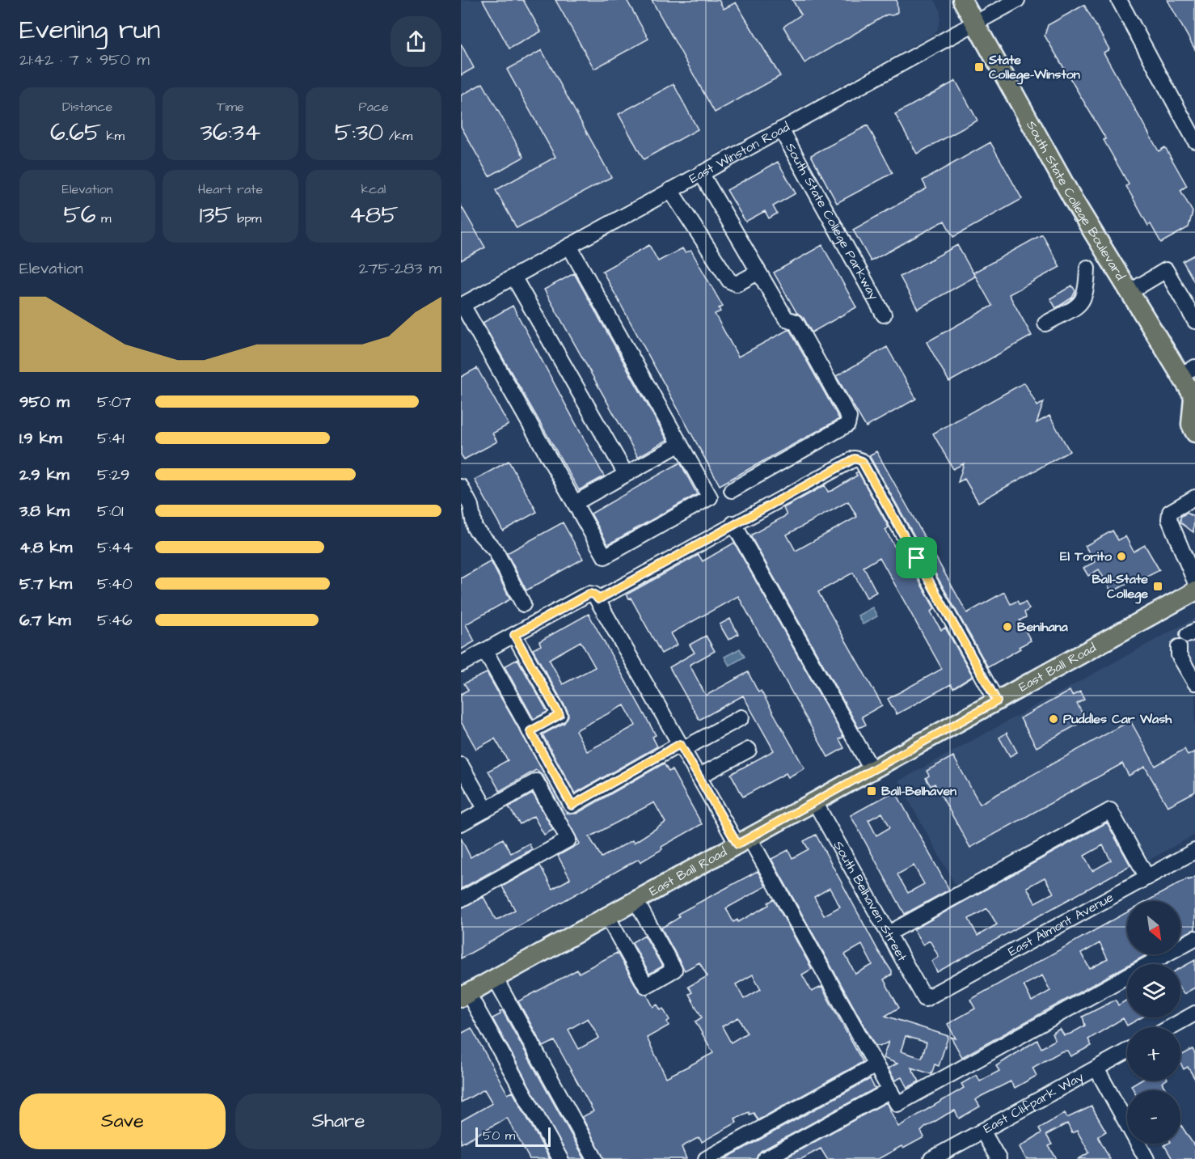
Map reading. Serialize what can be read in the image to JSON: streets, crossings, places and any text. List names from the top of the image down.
{
  "streets": {
    "main road": ["South State College Boulevard", "East Ball Road"],
    "street": [
      "East Winston Road",
      "South State College Parkway",
      "South Belhaven Street",
      "East Almont Avenue",
      "East Clifpark Way"
    ]
  },
  "crossings": [
    ["East Winston Road", "South State College Boulevard"],
    ["East Winston Road", "South State College Parkway"],
    ["East Ball Road", "South Belhaven Street"],
    ["South Belhaven Street", "East Almont Avenue"]
  ],
  "places": {
    "transit": ["State College-Winston", "Ball-State College", "Ball-Belhaven"],
    "other": ["El Torito", "Benihana", "Puddles Car Wash"]
  },
  "scale_bar": "50 m",
  "north": "bottom right",
  "page": {
    "heading": ["Evening run", "21:42 · 7 × 950 m"],
    "stats": [
      ["Distance", "6.65 km"],
      ["Time", "36:34"],
      ["Pace", "5:30 /km"],
      ["Elevation", "56 m"],
      ["Heart rate", "135 bpm"],
      ["kcal", "485"]
    ],
    "chart": ["Elevation", "275–283 m"],
    "list": [
      {
        "name": "950 m",
        "note": "5:07"
      },
      {
        "name": "1.9 km",
        "note": "5:41"
      },
      {
        "name": "2.9 km",
        "note": "5:29"
      },
      {
        "name": "3.8 km",
        "note": "5:01"
      },
      {
        "name": "4.8 km",
        "note": "5:44"
      },
      {
        "name": "5.7 km",
        "note": "5:40"
      },
      {
        "name": "6.7 km",
        "note": "5:46"
      }
    ],
    "map_buttons": ["+", "−"],
    "buttons": ["Save", "Share"],
    "scale": "50 m"
  }
}
